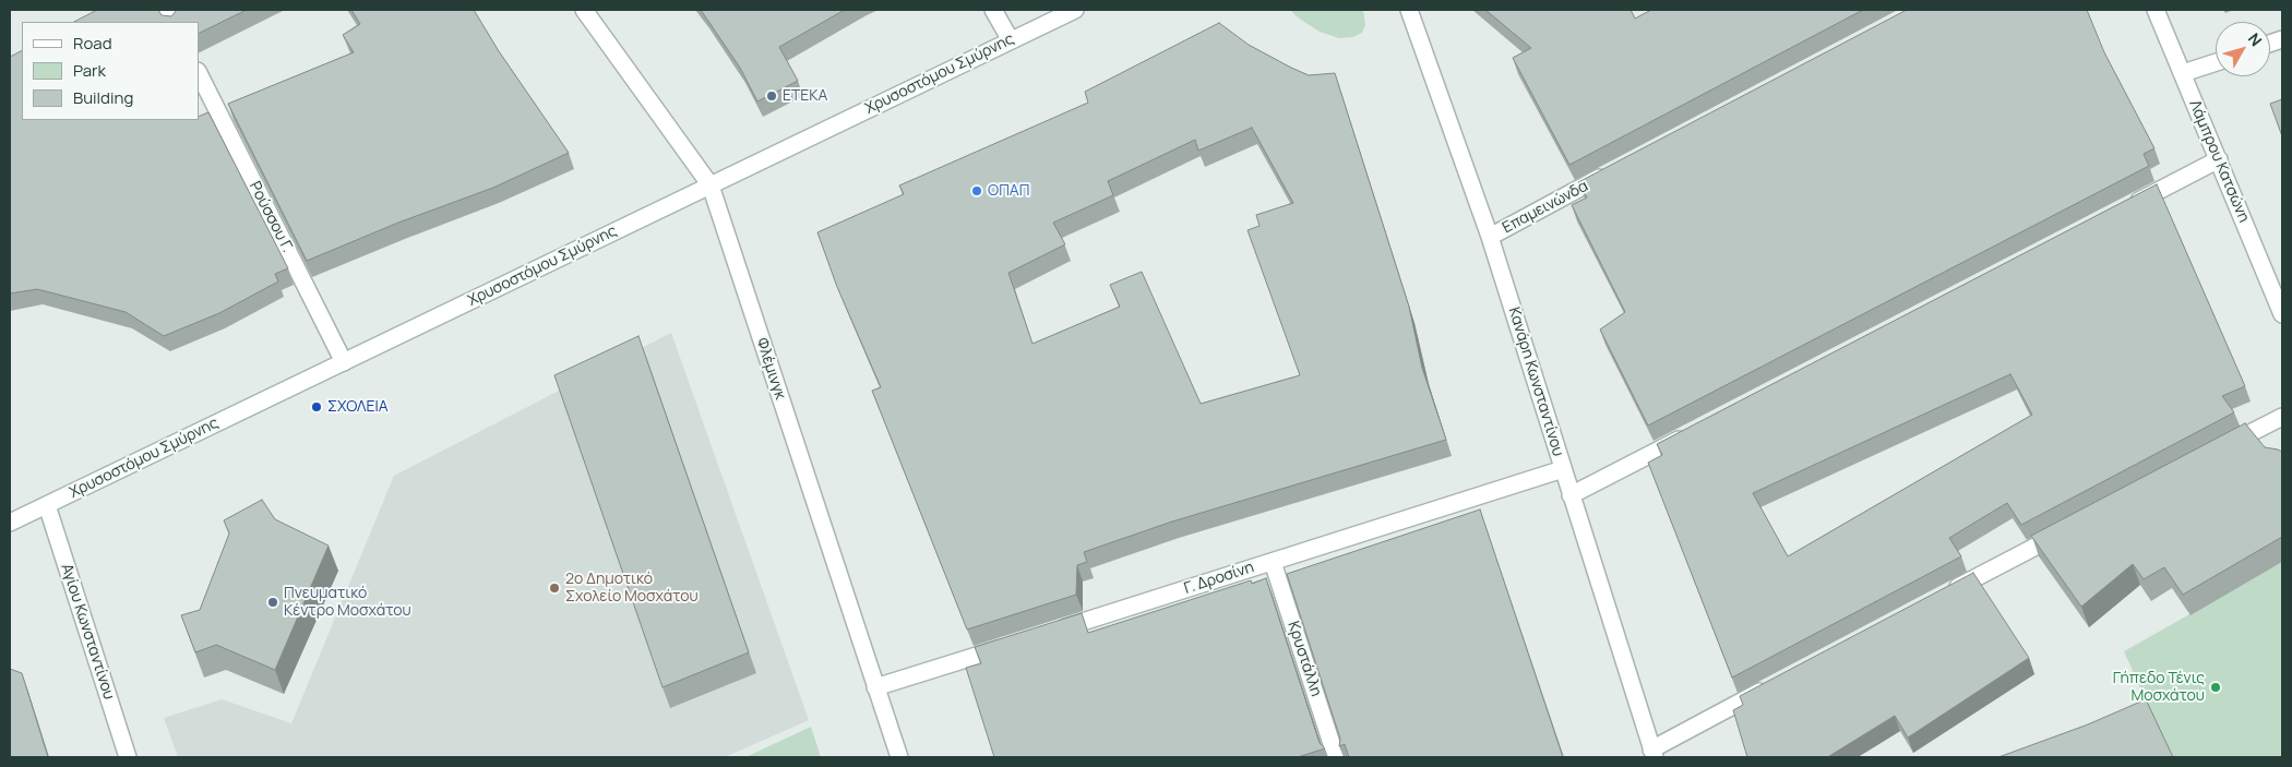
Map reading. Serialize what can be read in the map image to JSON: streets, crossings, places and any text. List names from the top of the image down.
{
  "streets": {
    "street": [
      "Χρυσοστόμου Σμύρνης",
      "Λάμπρου Κατσώνη",
      "Επαμεινώνδα",
      "Ρούσσου Γ.",
      "Φλέμινγκ",
      "Κανάρη Κωνσταντίνου",
      "Γ. Δροσίνη",
      "Αγίου Κωνσταντίνου",
      "Κρυστάλλη"
    ]
  },
  "crossings": [
    ["Χρυσοστόμου Σμύρνης", "Ρούσσου Γ."],
    ["Χρυσοστόμου Σμύρνης", "Φλέμινγκ"],
    ["Χρυσοστόμου Σμύρνης", "Αγίου Κωνσταντίνου"],
    ["Επαμεινώνδα", "Κανάρη Κωνσταντίνου"],
    ["Κανάρη Κωνσταντίνου", "Γ. Δροσίνη"],
    ["Γ. Δροσίνη", "Κρυστάλλη"]
  ],
  "places": [
    "ΕΤΕΚΑ",
    "ΟΠΑΠ",
    "ΣΧΟΛΕΙΑ",
    "2ο Δημοτικό Σχολείο Μοσχάτου",
    "Πνευματικό Κέντρο Μοσχάτου",
    "Γήπεδο Τένις Μοσχάτου"
  ],
  "legend": ["Road", "Park", "Building"],
  "north": "top right"
}
